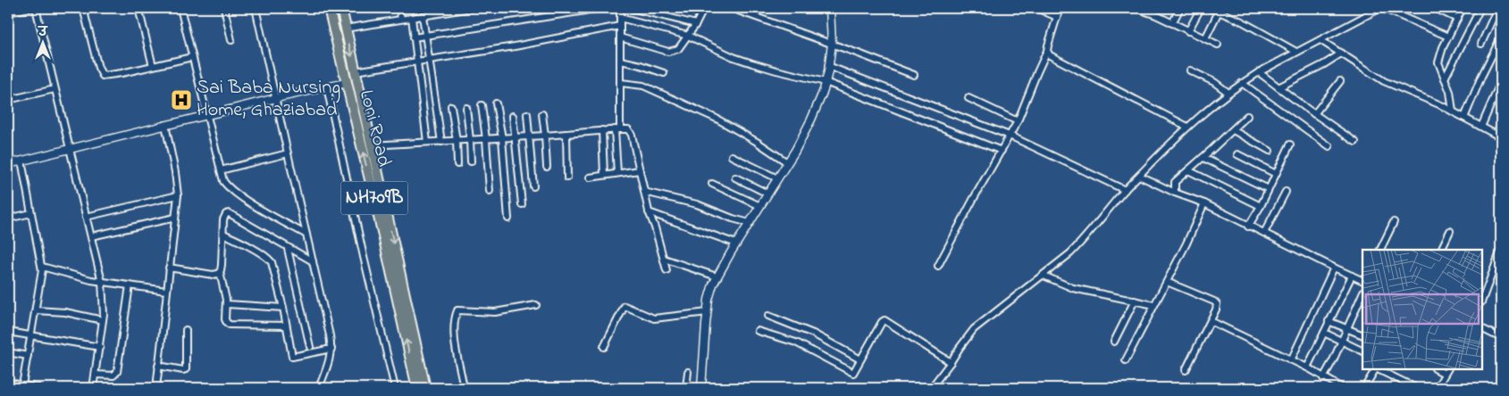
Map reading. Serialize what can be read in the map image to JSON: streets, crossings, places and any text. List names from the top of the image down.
{
  "streets": {
    "highway": ["Loni Road", "NH709B"]
  },
  "places": {
    "hospital": ["Sai Baba Nursing Home, Ghaziabad"]
  },
  "north": "top"
}
